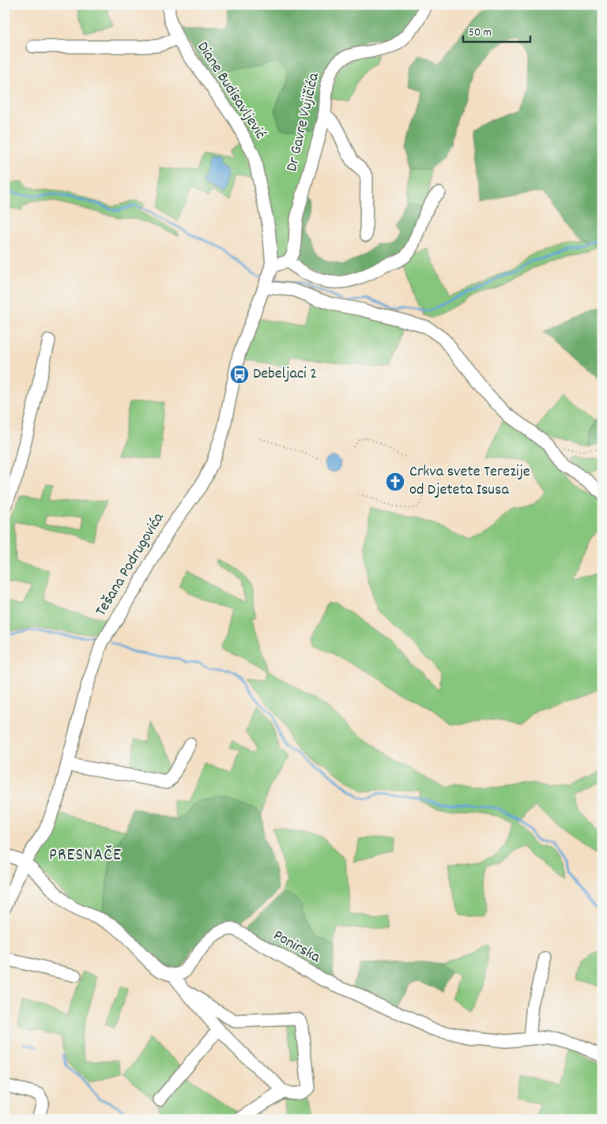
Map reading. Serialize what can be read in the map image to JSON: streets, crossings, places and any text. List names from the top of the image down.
{
  "streets": {
    "street": [
      "Diane Budisavljević",
      "Dr Gavre Vujičića",
      "Tešana Podrugovića",
      "Ponirska"
    ]
  },
  "crossings": [
    ["Diane Budisavljević", "Tešana Podrugovića"]
  ],
  "districts": ["PRESNAČE"],
  "places": {
    "bus stop": ["Debeljaci 2"],
    "church": ["Crkva svete Terezije od Djeteta Isusa"]
  },
  "scale_bar": "50 m"
}
